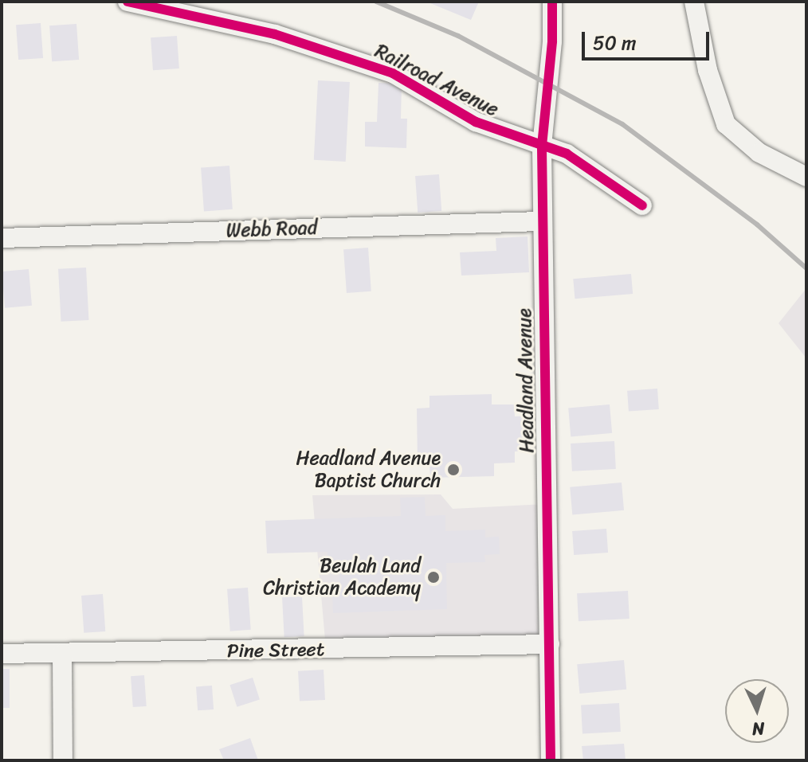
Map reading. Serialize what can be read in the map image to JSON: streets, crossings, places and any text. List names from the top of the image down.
{
  "streets": {
    "street": [
      "Railroad Avenue",
      "Webb Road",
      "Headland Avenue",
      "Pine Street"
    ]
  },
  "crossings": [
    ["Railroad Avenue", "Headland Avenue"],
    ["Webb Road", "Headland Avenue"],
    ["Headland Avenue", "Pine Street"]
  ],
  "places": ["Headland Avenue Baptist Church", "Beulah Land Christian Academy"],
  "scale_bar": "50 m",
  "north": "bottom"
}
